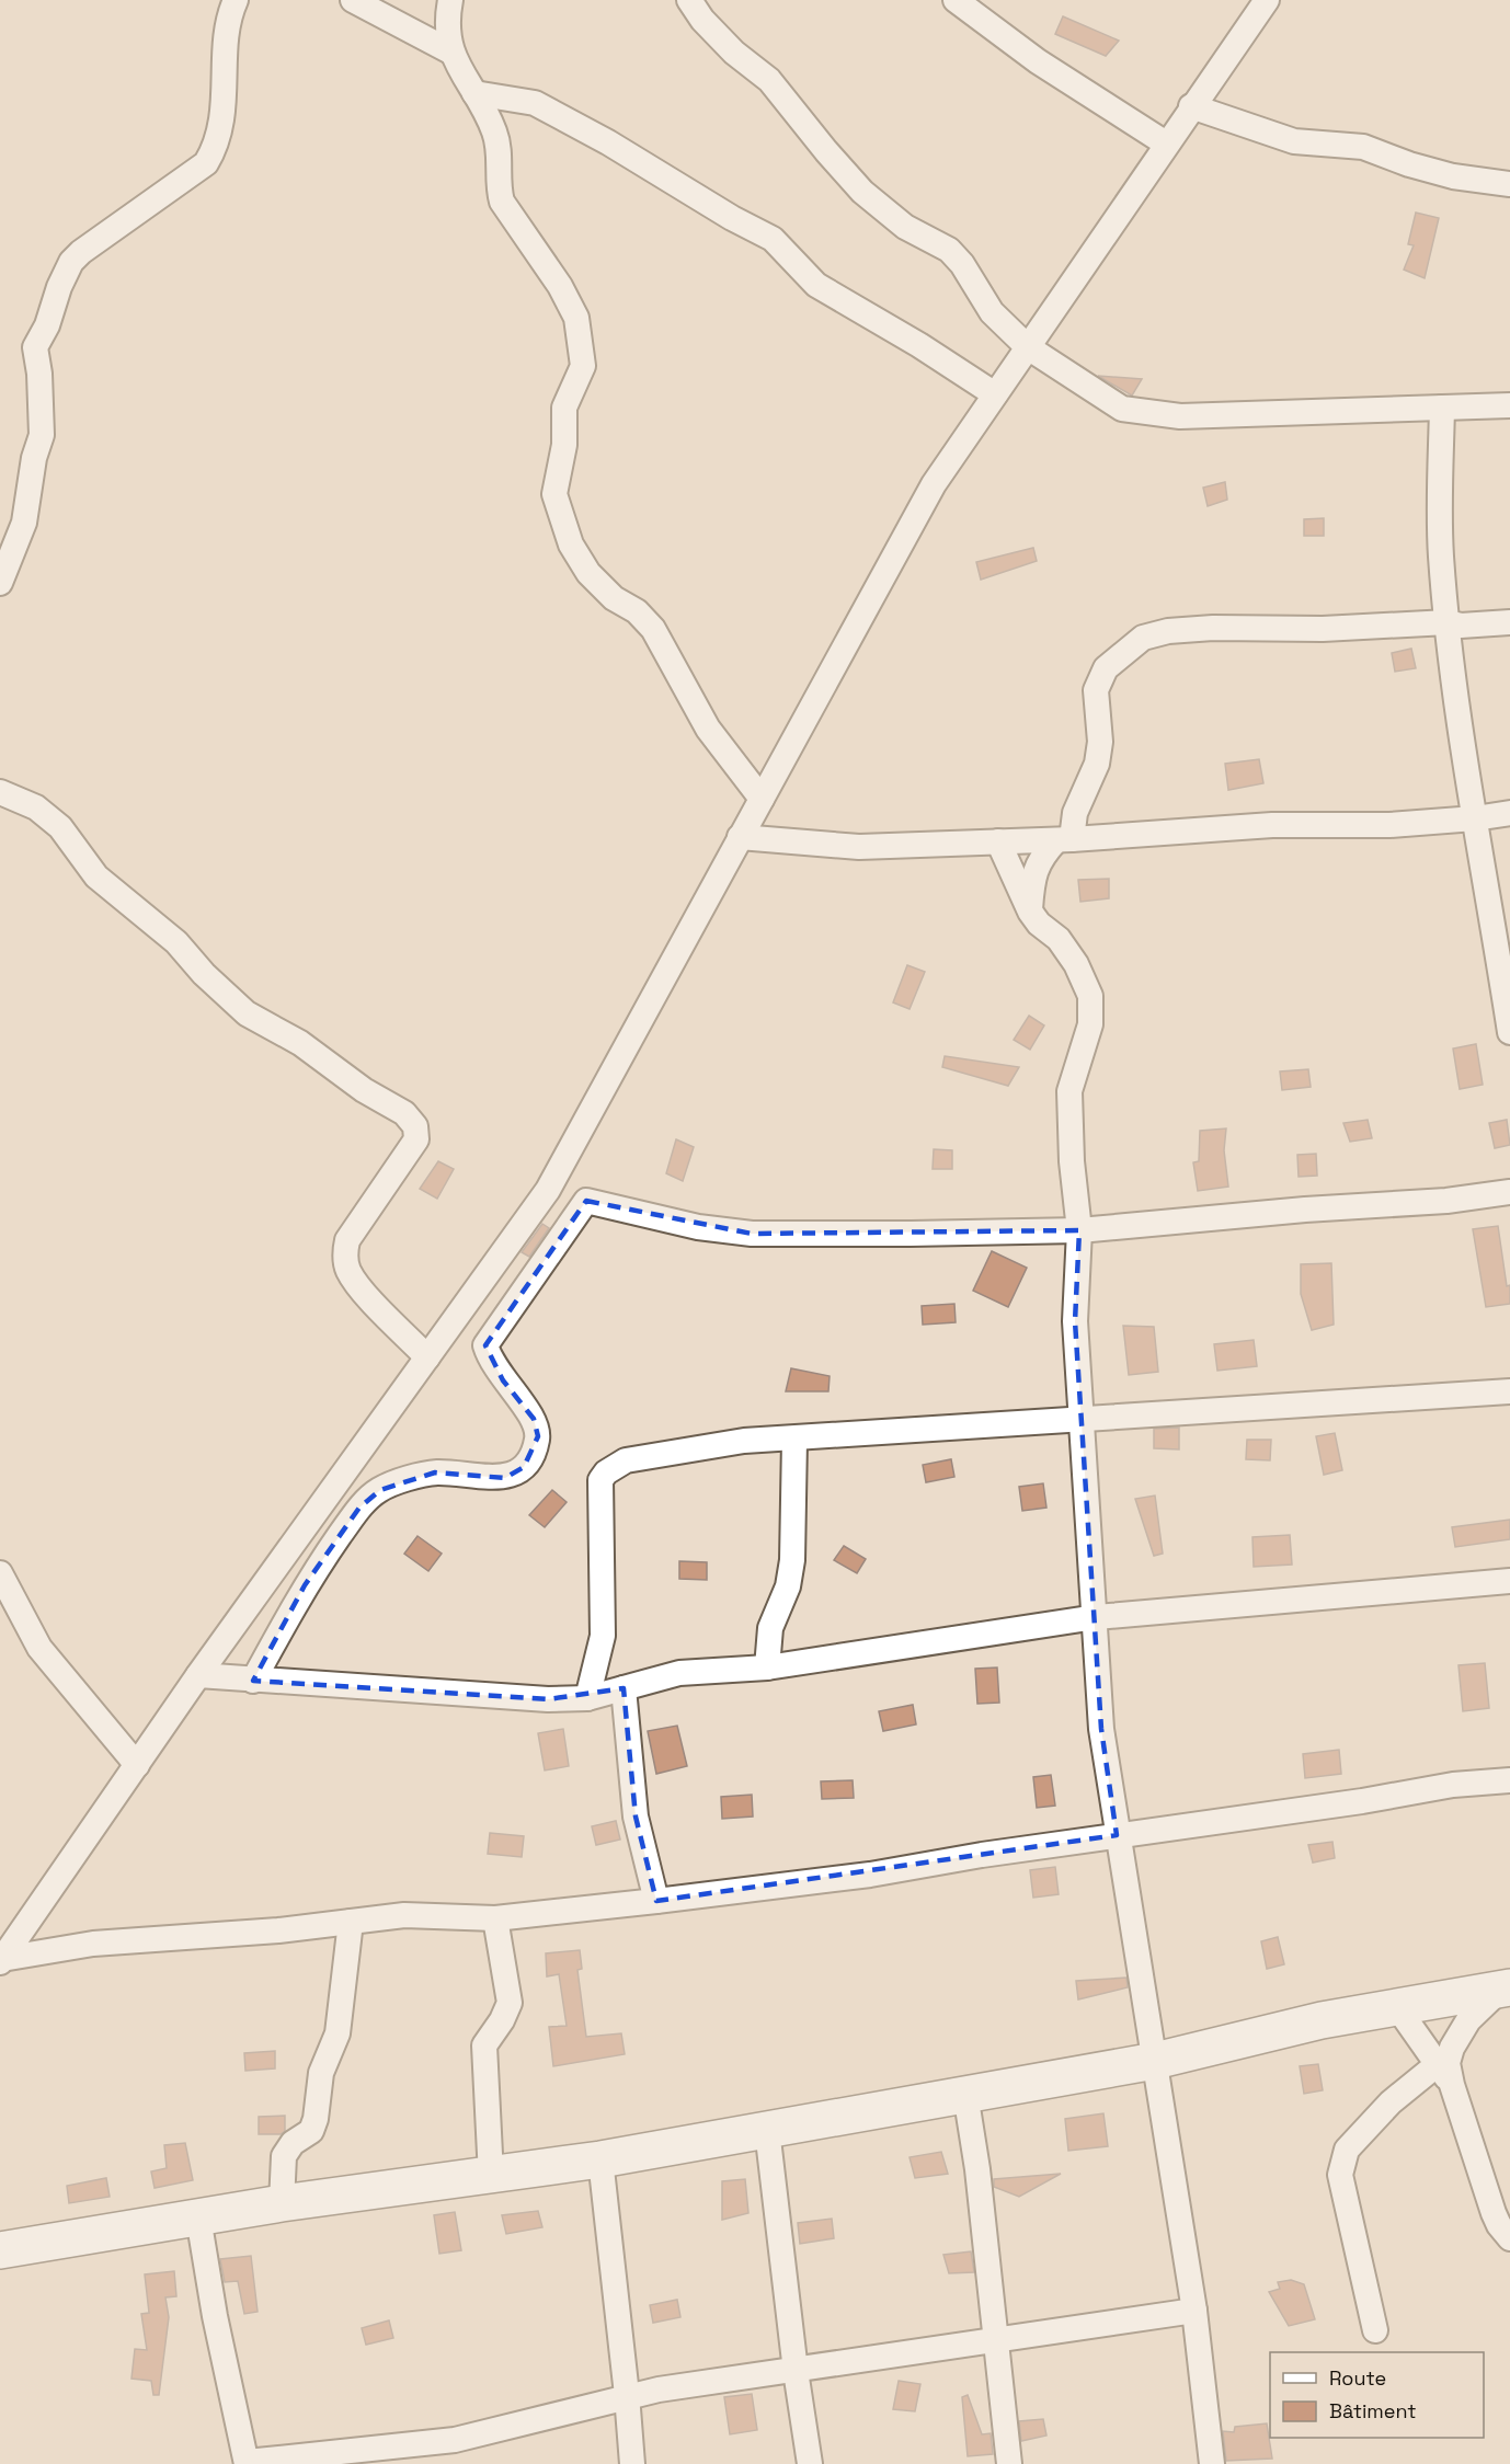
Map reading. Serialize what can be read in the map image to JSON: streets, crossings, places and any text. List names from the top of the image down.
{
  "legend": ["Route", "Bâtiment"]
}
